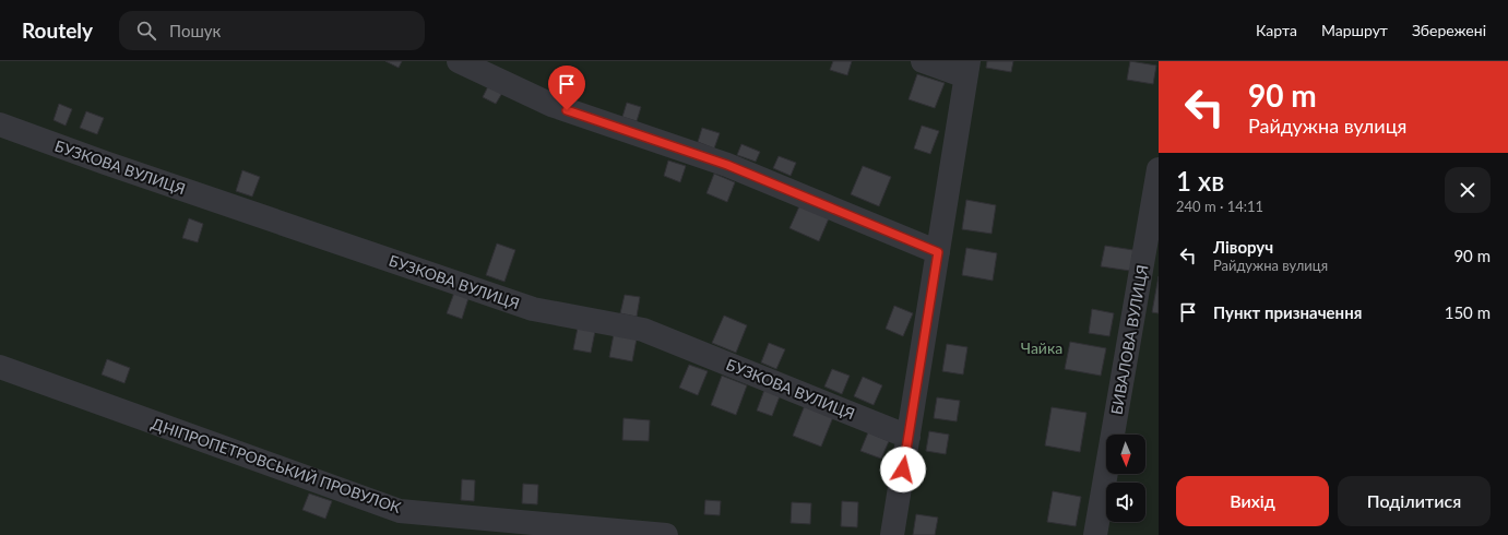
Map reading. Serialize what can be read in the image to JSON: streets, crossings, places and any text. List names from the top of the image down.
{
  "streets": {
    "lane": ["БУЗКОВА ВУЛИЦЯ", "БИВАЛОВА ВУЛИЦЯ", "ДНІПРОПЕТРОВСЬКИЙ ПРОВУЛОК"]
  },
  "parks": ["Чайка"],
  "north": "bottom",
  "page": {
    "header": "Routely",
    "search": "Пошук",
    "nav": ["Карта", "Маршрут", "Збережені"],
    "turn": ["90 m", "Райдужна вулиця"],
    "heading": ["1 хв", "240 m · 14:11"],
    "list": [
      {
        "name": "Ліворуч",
        "note": "Райдужна вулиця",
        "value": "90 m"
      },
      {
        "name": "Пункт призначення",
        "value": "150 m"
      }
    ],
    "buttons": ["Вихід", "Поділитися"]
  }
}
